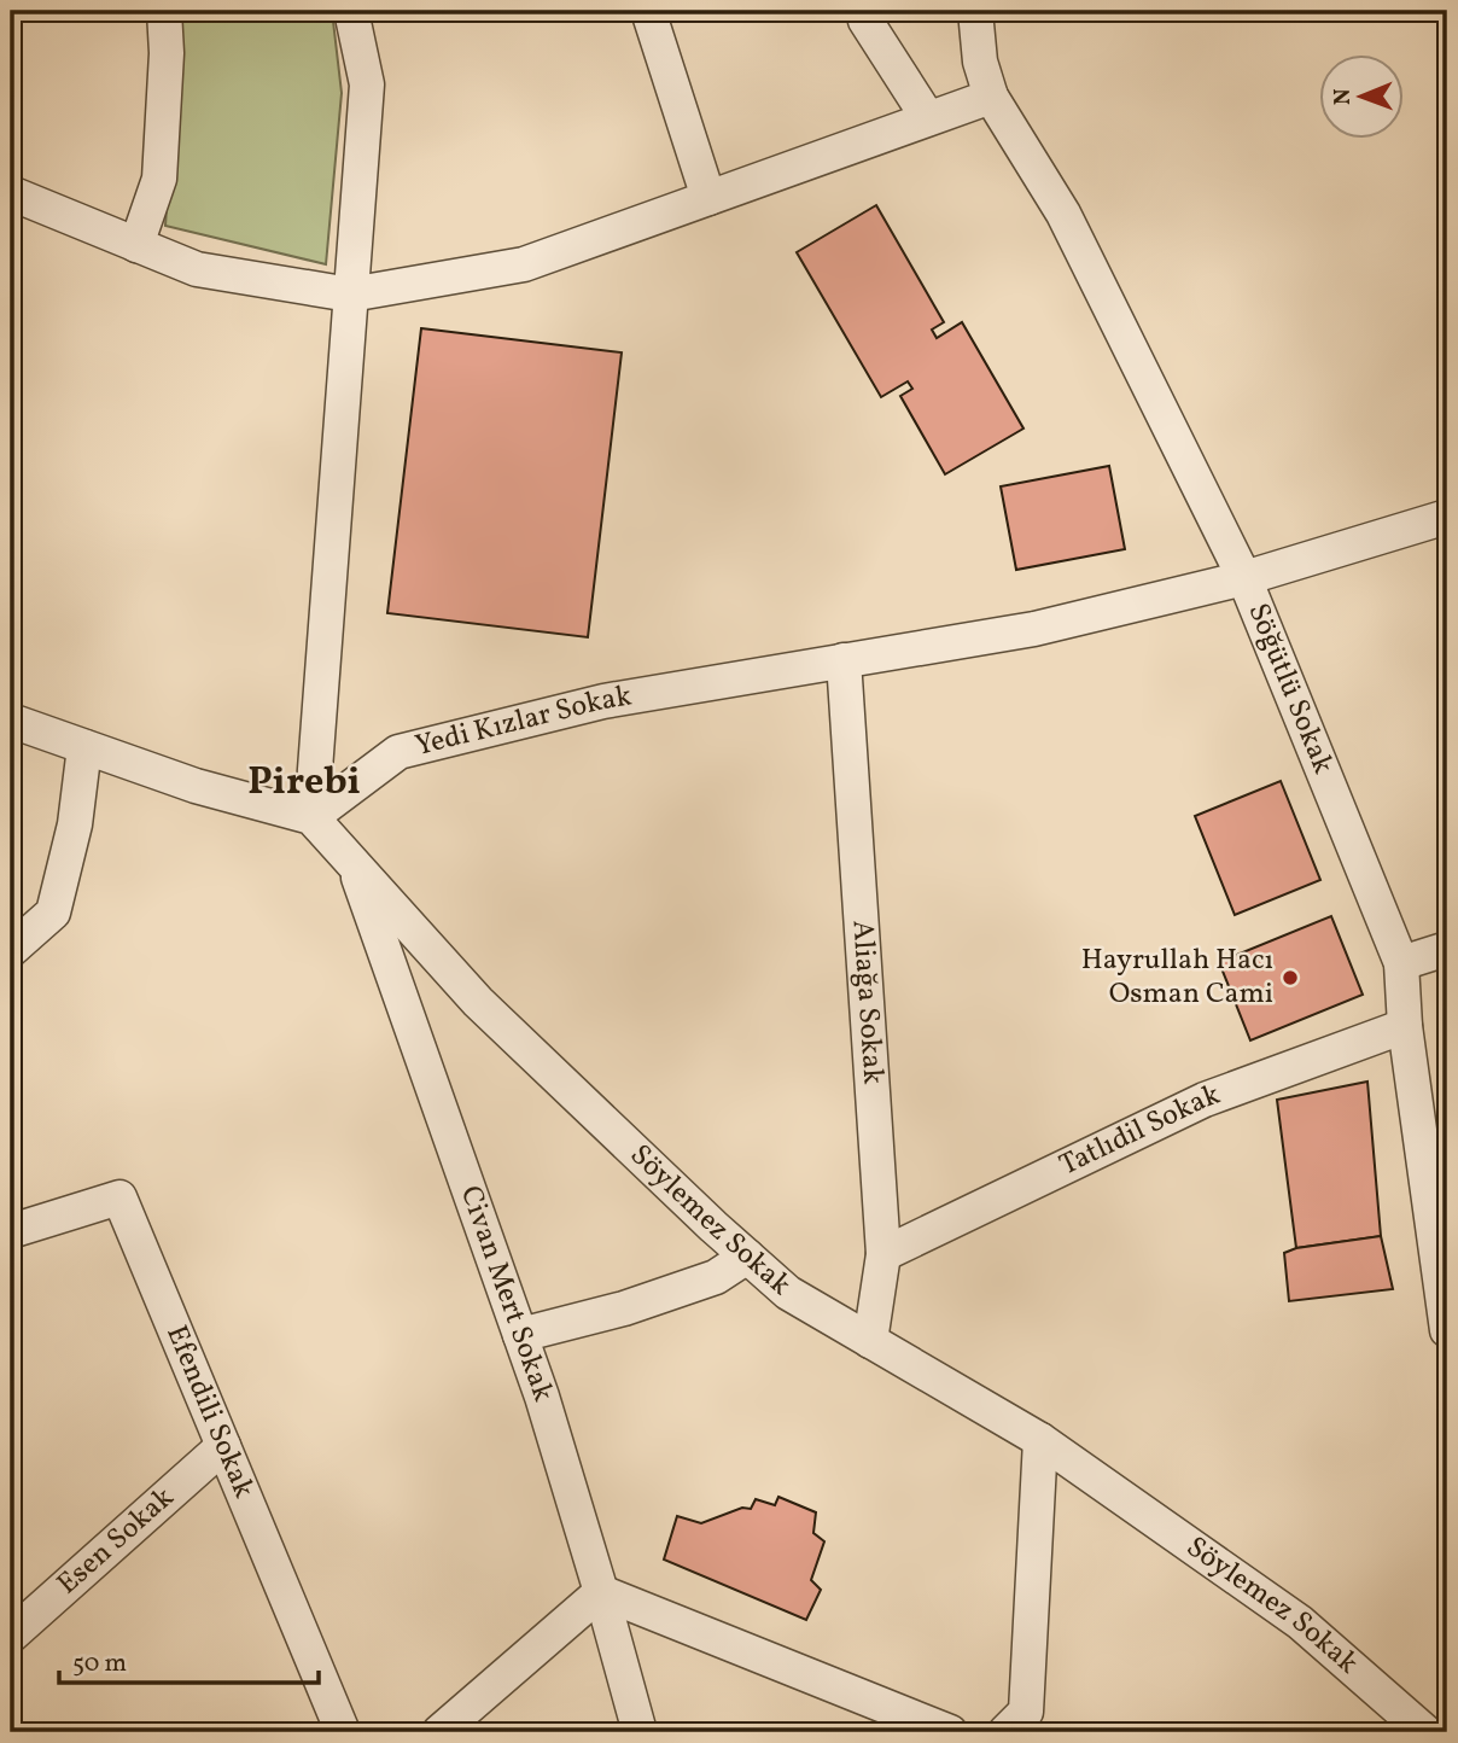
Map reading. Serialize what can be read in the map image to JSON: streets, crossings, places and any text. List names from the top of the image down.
{
  "streets": {
    "street": [
      "Söğütlü Sokak",
      "Yedi Kızlar Sokak",
      "Aliağa Sokak",
      "Tatlıdil Sokak",
      "Söylemez Sokak",
      "Civan Mert Sokak",
      "Efendili Sokak",
      "Esen Sokak"
    ]
  },
  "crossings": [
    ["Söğütlü Sokak", "Yedi Kızlar Sokak"],
    ["Söğütlü Sokak", "Tatlıdil Sokak"],
    ["Yedi Kızlar Sokak", "Aliağa Sokak"],
    ["Yedi Kızlar Sokak", "Söylemez Sokak"],
    ["Aliağa Sokak", "Tatlıdil Sokak"],
    ["Aliağa Sokak", "Söylemez Sokak"],
    ["Söylemez Sokak", "Civan Mert Sokak"],
    ["Efendili Sokak", "Esen Sokak"]
  ],
  "districts": ["Pirebi"],
  "places": ["Hayrullah Hacı Osman Cami"],
  "scale_bar": "50 m",
  "north": "left"
}
